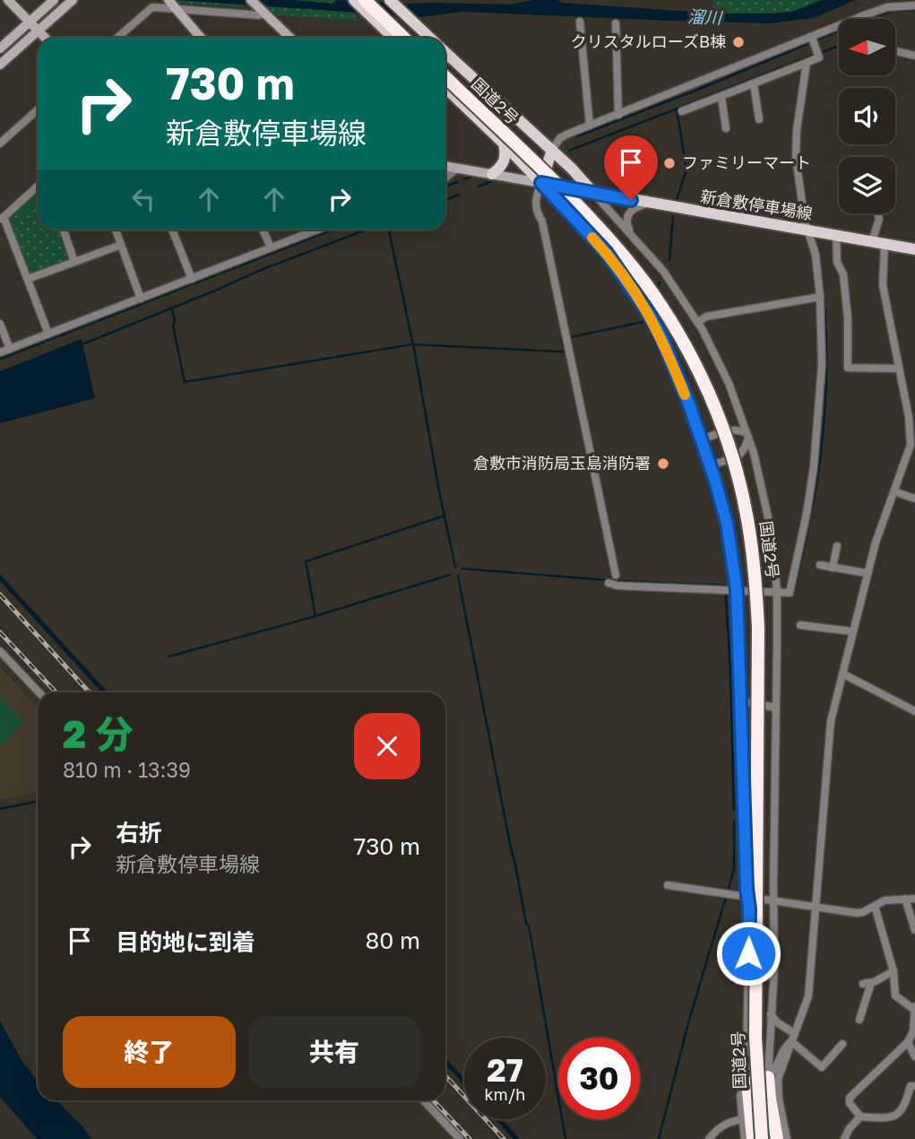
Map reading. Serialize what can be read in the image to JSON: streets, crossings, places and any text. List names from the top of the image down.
{
  "streets": {
    "highway": ["国道2号"],
    "main road": ["新倉敷停車場線"]
  },
  "water": ["溜川"],
  "places": ["クリスタルローズB棟", "ファミリーマート", "倉敷市消防局玉島消防署"],
  "north": "left",
  "page": {
    "turn": ["730 m", "新倉敷停車場線"],
    "heading": ["2 分", "810 m · 13:39"],
    "list": [
      {
        "name": "右折",
        "note": "新倉敷停車場線",
        "value": "730 m"
      },
      {
        "name": "目的地に到着",
        "value": "80 m"
      }
    ],
    "buttons": ["終了", "共有"],
    "speed": "27 km/h",
    "limit": "30"
  }
}
